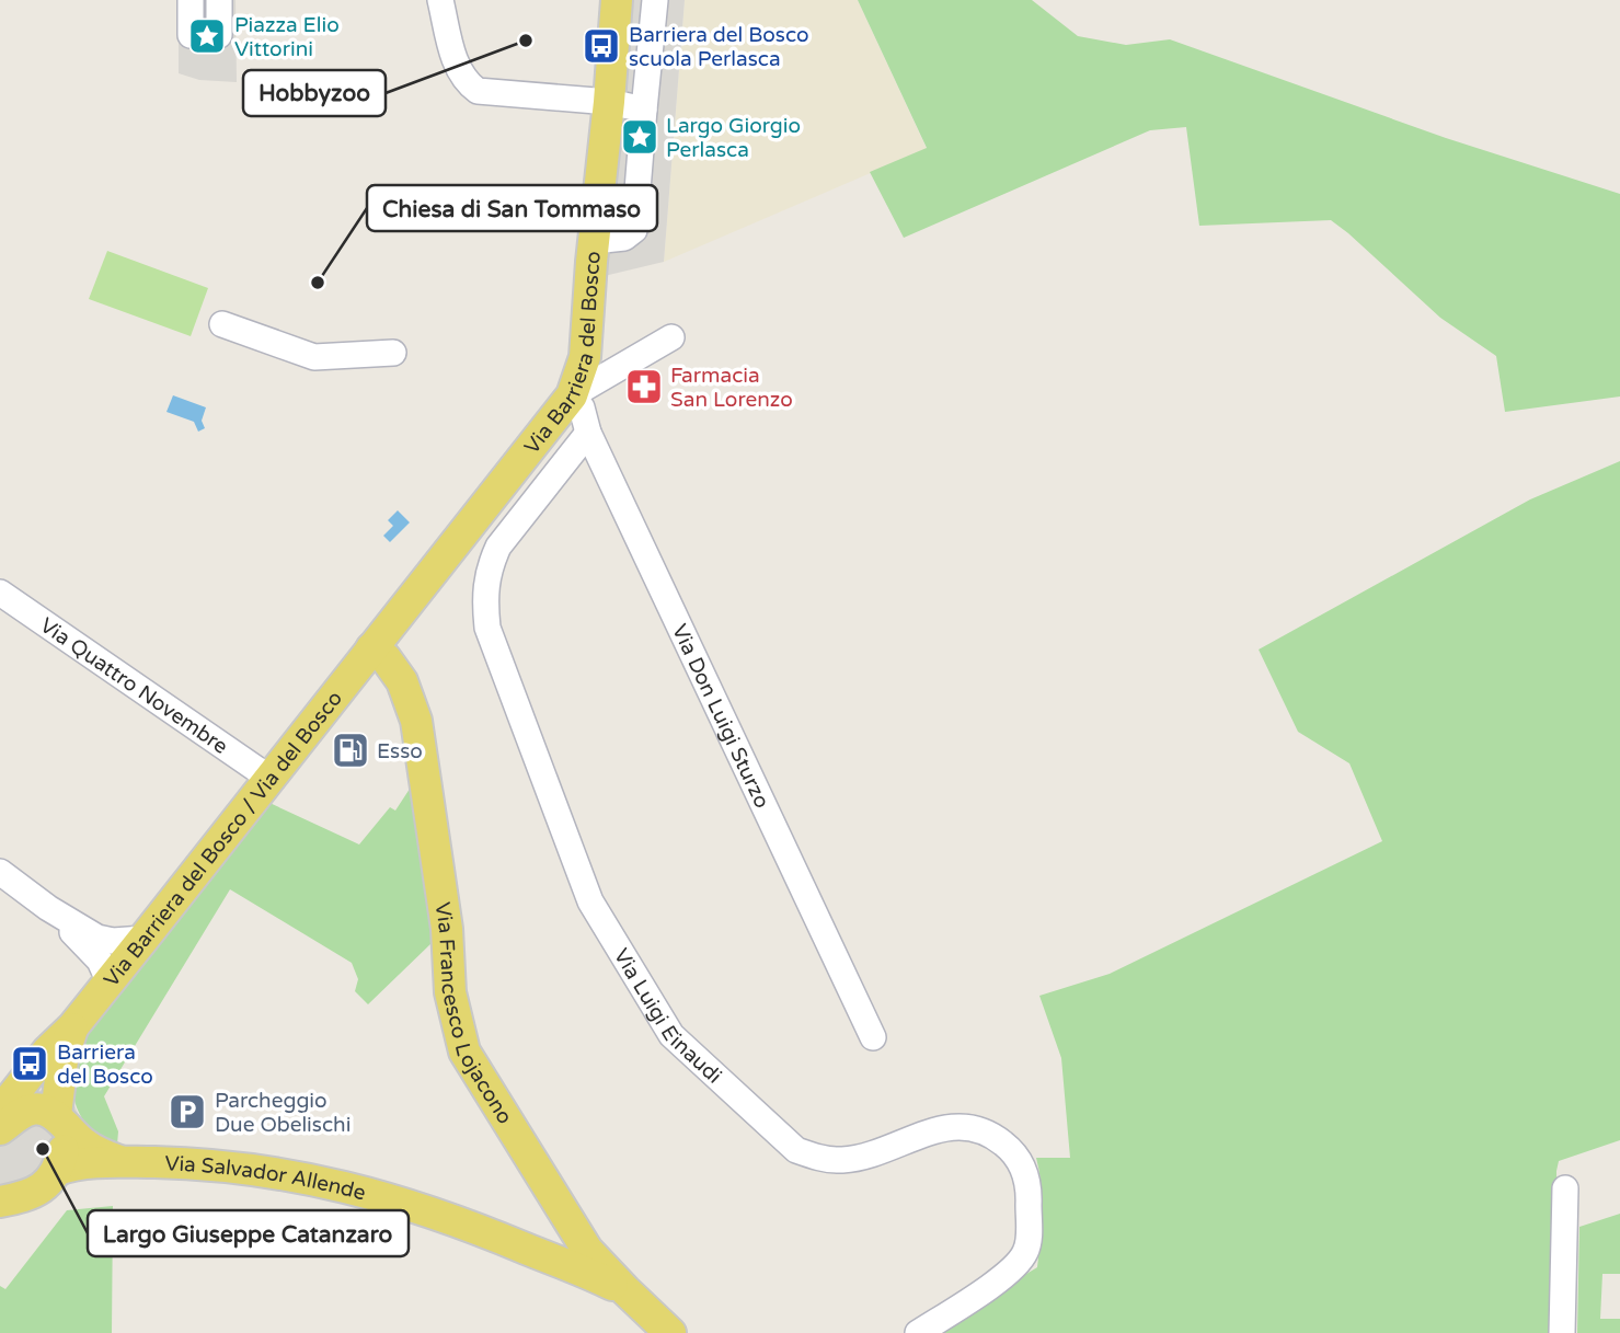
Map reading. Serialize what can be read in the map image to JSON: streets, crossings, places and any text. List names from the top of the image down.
{
  "streets": {
    "main road": [
      "Via Barriera del Bosco",
      "Via Barriera del Bosco / Via del Bosco",
      "Via Francesco Lojacono",
      "Via Salvador Allende"
    ],
    "street": ["Via Quattro Novembre", "Via Don Luigi Sturzo", "Via Luigi Einaudi"]
  },
  "crossings": [
    ["Via Barriera del Bosco", "Via Don Luigi Sturzo"],
    ["Via Barriera del Bosco", "Via Barriera del Bosco / Via del Bosco"],
    ["Via Barriera del Bosco", "Via Francesco Lojacono"],
    ["Via Quattro Novembre", "Via Barriera del Bosco / Via del Bosco"],
    ["Via Don Luigi Sturzo", "Via Luigi Einaudi"],
    ["Via Barriera del Bosco / Via del Bosco", "Via Francesco Lojacono"]
  ],
  "places": {
    "place": ["Piazza Elio Vittorini", "Largo Giorgio Perlasca"],
    "other": ["Hobbyzoo", "Chiesa di San Tommaso", "Largo Giuseppe Catanzaro"],
    "bus stop": ["Barriera del Bosco scuola Perlasca", "Barriera del Bosco"],
    "pharmacy": ["Farmacia San Lorenzo"],
    "fuel station": ["Esso"],
    "parking": ["Parcheggio Due Obelischi"]
  }
}
